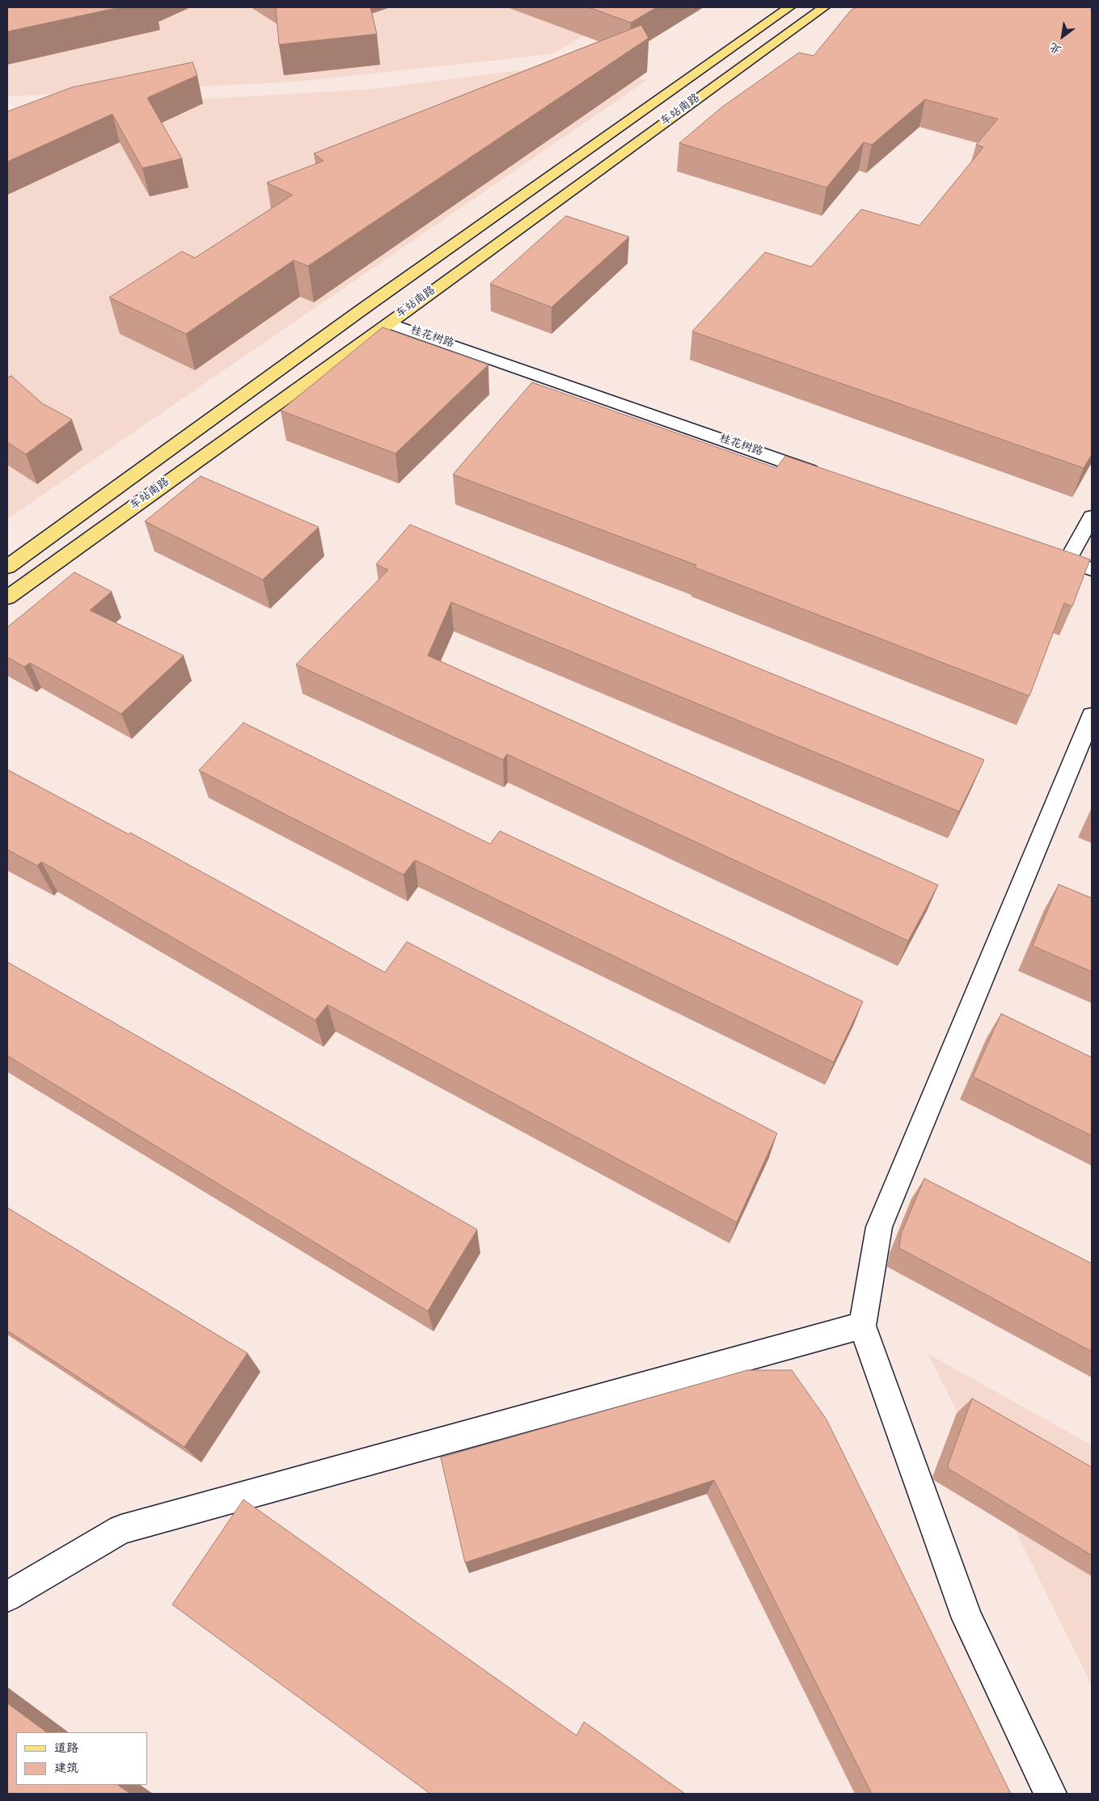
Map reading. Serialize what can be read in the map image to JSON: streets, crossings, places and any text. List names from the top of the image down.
{
  "streets": {
    "main road": ["车站南路"],
    "street": ["桂花树路"]
  },
  "crossings": [
    ["车站南路", "桂花树路"]
  ],
  "legend": ["道路", "建筑"],
  "north": "bottom left"
}
